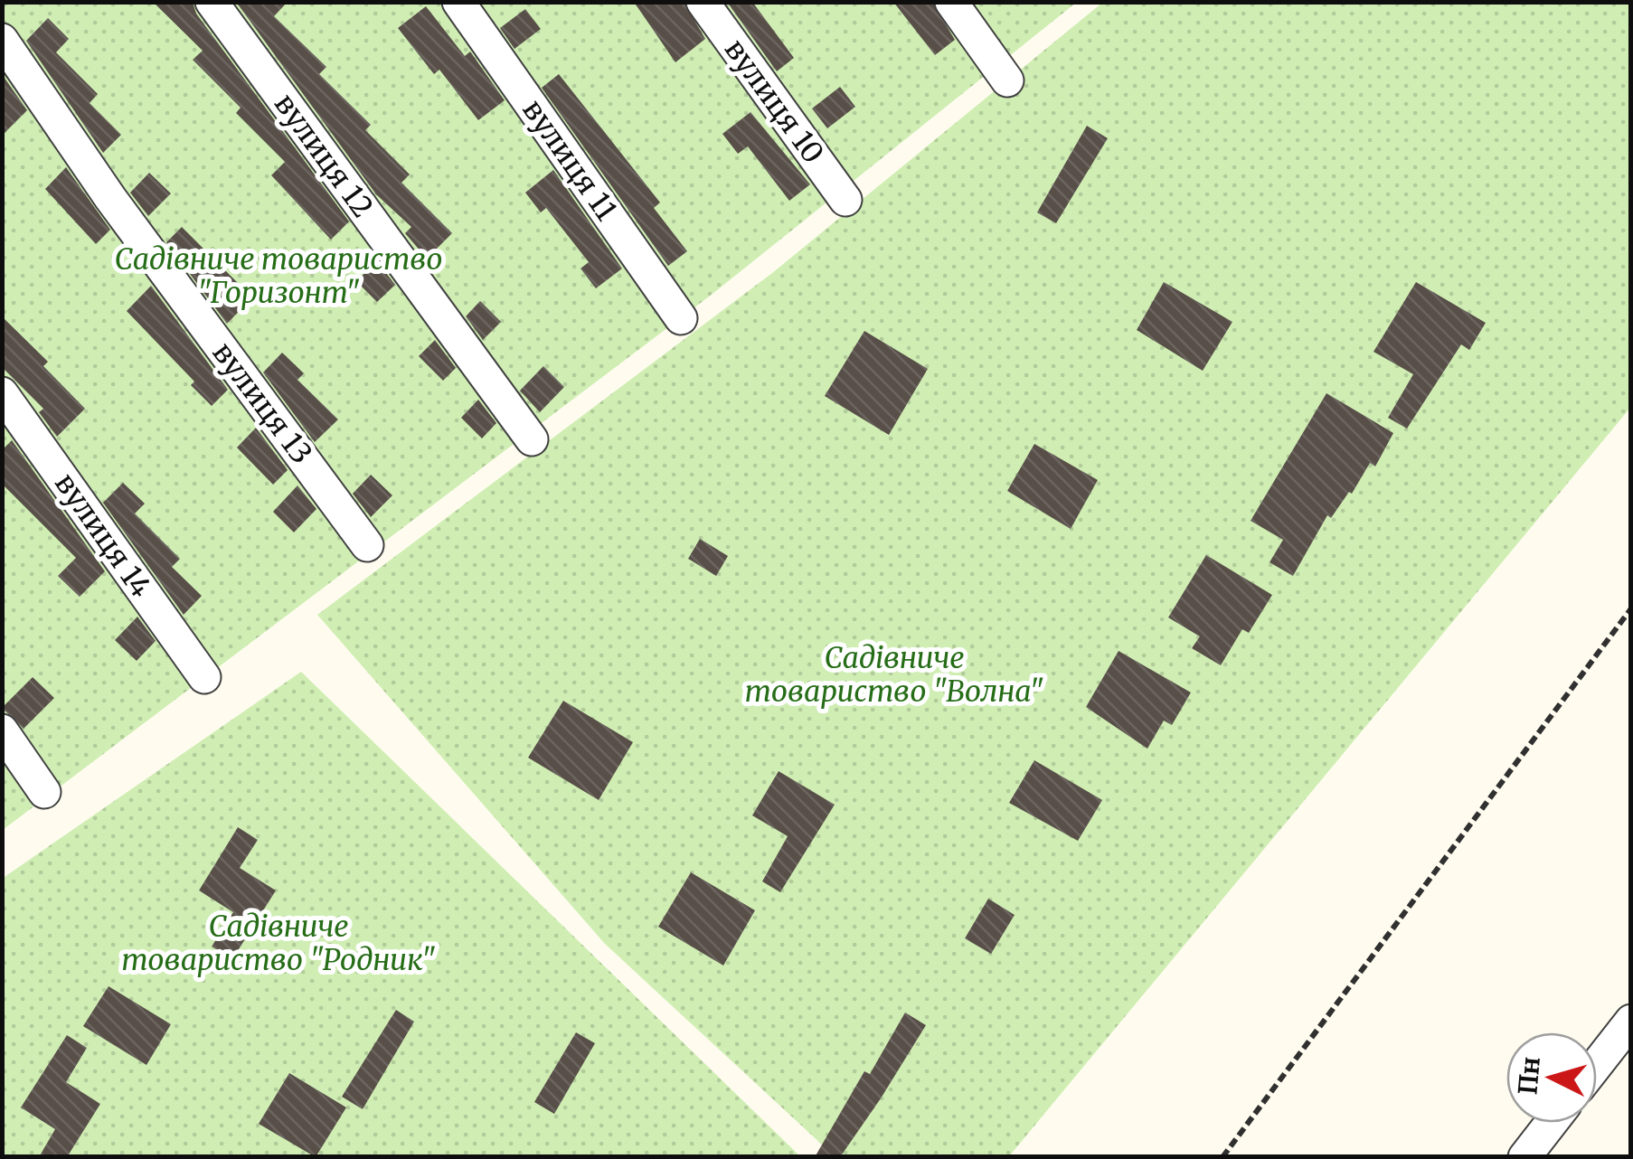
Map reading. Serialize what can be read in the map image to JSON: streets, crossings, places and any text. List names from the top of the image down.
{
  "streets": {
    "street": [
      "вулиця 10",
      "вулиця 12",
      "вулиця 11",
      "вулиця 13",
      "вулиця 14"
    ]
  },
  "parks": ["Садівниче товариство \"Горизонт\"", "Садівниче товариство \"Волна\"", "Садівниче товариство \"Родник\""],
  "north": "left"
}
